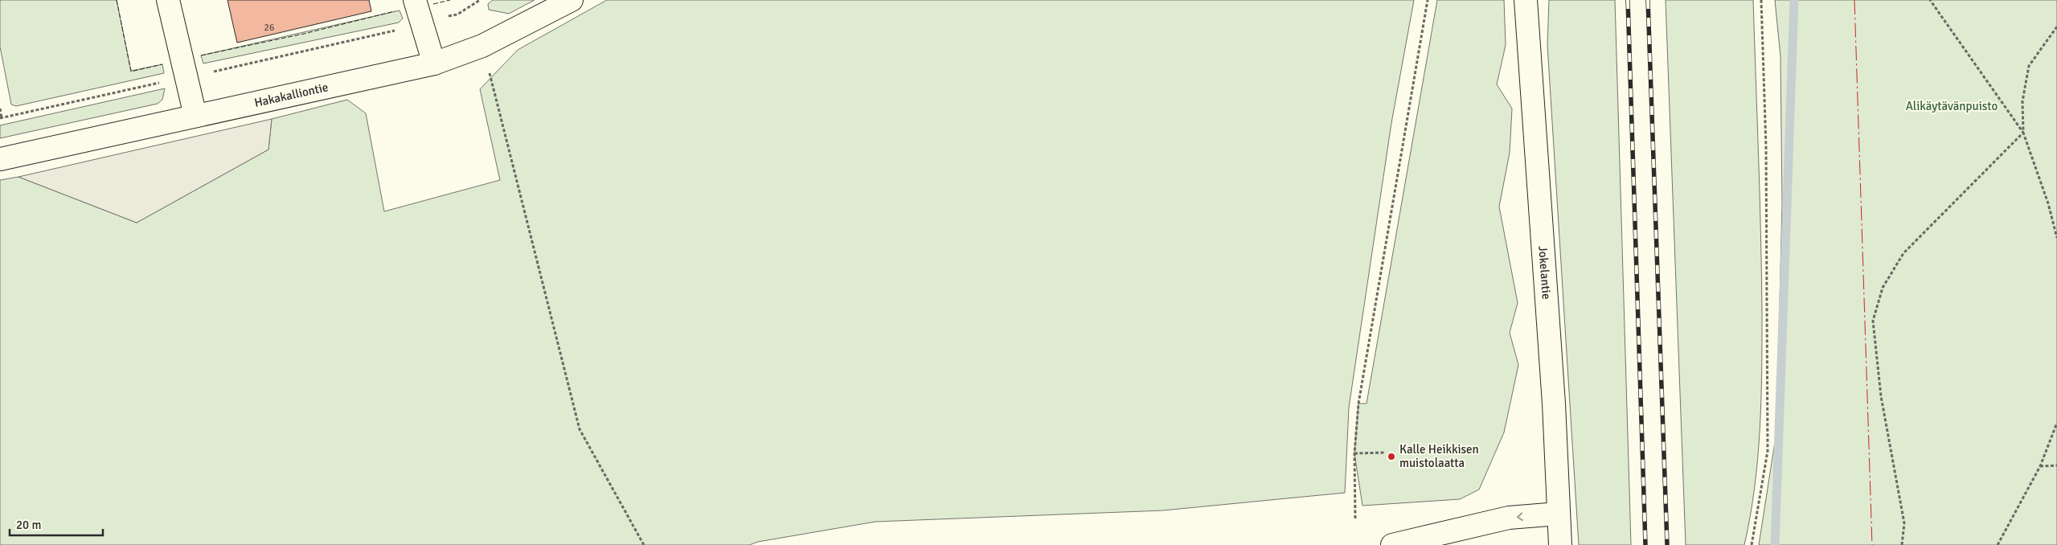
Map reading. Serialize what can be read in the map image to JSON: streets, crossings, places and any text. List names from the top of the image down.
{
  "streets": {
    "main road": ["Hakakalliontie", "Jokelantie"]
  },
  "parks": ["Alikäytävänpuisto"],
  "places": ["Kalle Heikkisen muistolaatta"],
  "house_numbers": ["26"],
  "scale_bar": "20 m"
}
